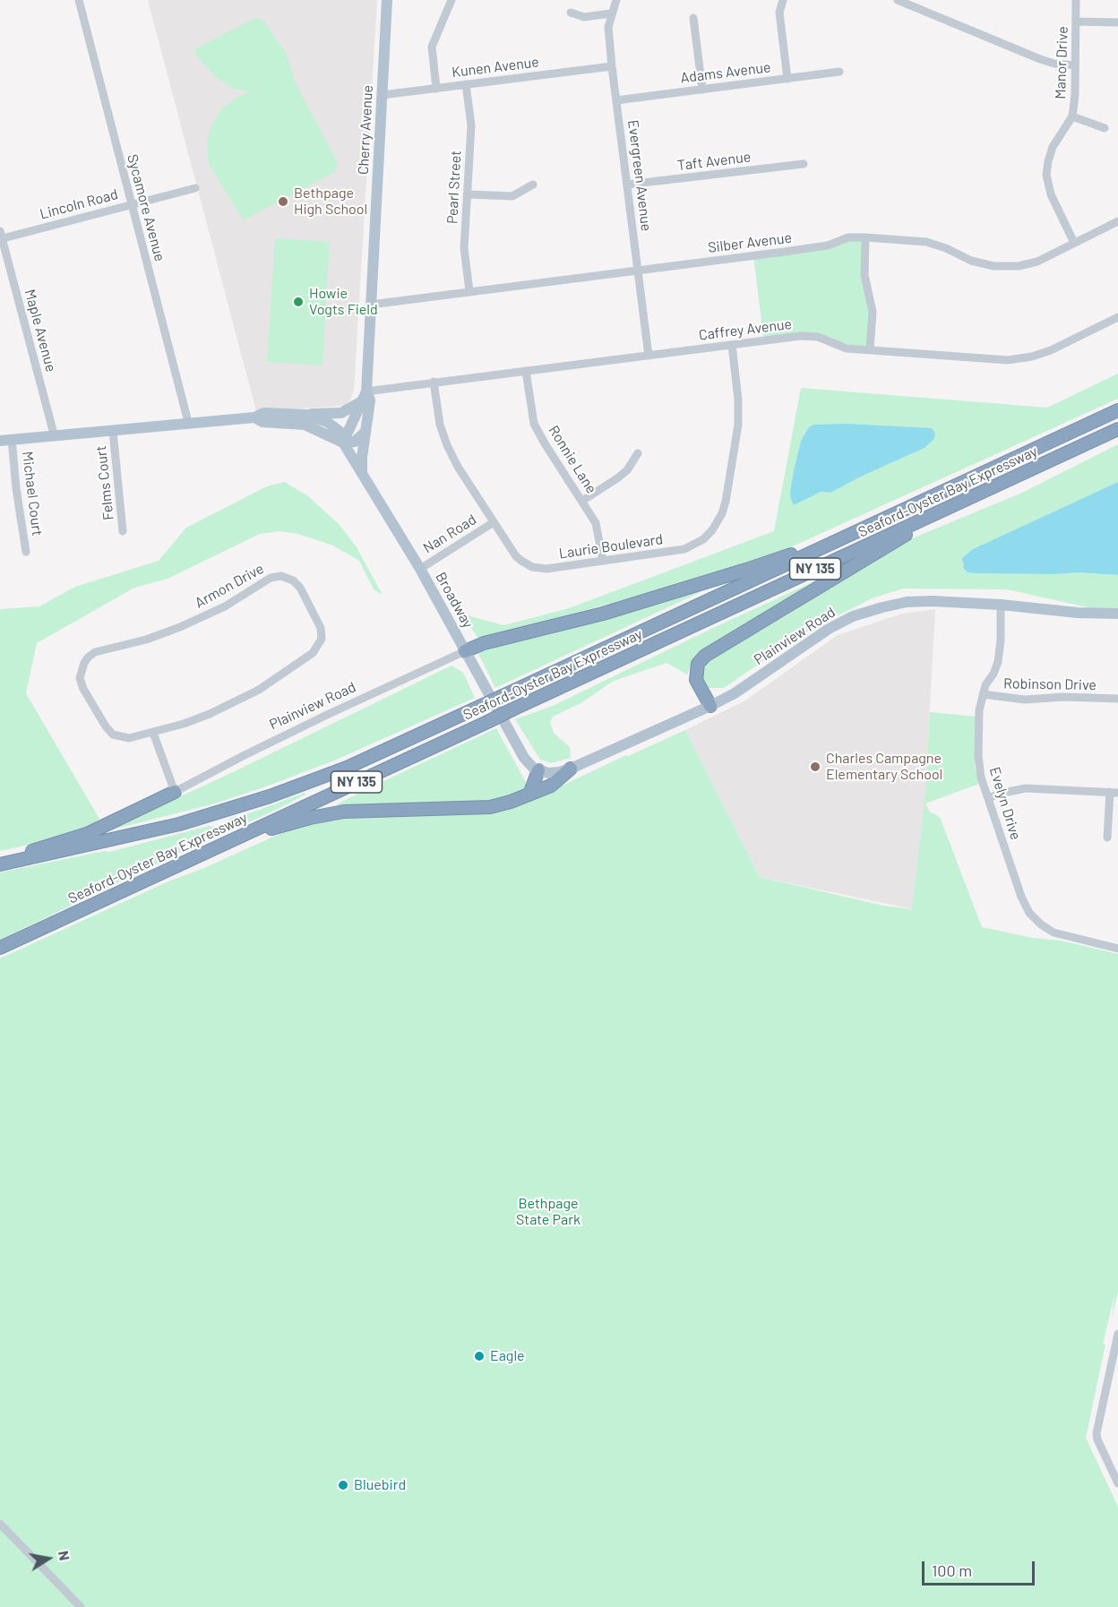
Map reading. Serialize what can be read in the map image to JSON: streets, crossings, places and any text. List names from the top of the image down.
{
  "streets": {
    "highway": ["Seaford-Oyster Bay Expressway", "NY 135"],
    "main road": ["Cherry Avenue", "Broadway", "Plainview Road"],
    "street": [
      "Manor Drive",
      "Kunen Avenue",
      "Adams Avenue",
      "Taft Avenue",
      "Evergreen Avenue",
      "Pearl Street",
      "Lincoln Road",
      "Sycamore Avenue",
      "Silber Avenue",
      "Caffrey Avenue",
      "Maple Avenue",
      "Ronnie Lane",
      "Felms Court",
      "Michael Court",
      "Nan Road",
      "Laurie Boulevard",
      "Armon Drive",
      "Robinson Drive",
      "Evelyn Drive"
    ]
  },
  "crossings": [
    ["Manor Drive", "Silber Avenue"],
    ["Kunen Avenue", "Cherry Avenue"],
    ["Kunen Avenue", "Evergreen Avenue"],
    ["Kunen Avenue", "Pearl Street"],
    ["Adams Avenue", "Evergreen Avenue"],
    ["Cherry Avenue", "Silber Avenue"],
    ["Cherry Avenue", "Caffrey Avenue"],
    ["Cherry Avenue", "Broadway"],
    ["Taft Avenue", "Evergreen Avenue"],
    ["Evergreen Avenue", "Silber Avenue"],
    ["Evergreen Avenue", "Caffrey Avenue"],
    ["Pearl Street", "Silber Avenue"],
    ["Lincoln Road", "Sycamore Avenue"],
    ["Lincoln Road", "Maple Avenue"],
    ["Sycamore Avenue", "Broadway"],
    ["Caffrey Avenue", "Ronnie Lane"],
    ["Caffrey Avenue", "Laurie Boulevard"],
    ["Maple Avenue", "Broadway"],
    ["Ronnie Lane", "Laurie Boulevard"],
    ["Felms Court", "Broadway"],
    ["Michael Court", "Broadway"],
    ["Nan Road", "Laurie Boulevard"],
    ["Nan Road", "Broadway"],
    ["Broadway", "Plainview Road"],
    ["Plainview Road", "Evelyn Drive"],
    ["Robinson Drive", "Evelyn Drive"]
  ],
  "parks": ["Bethpage State Park"],
  "places": [
    "Bethpage High School",
    "Howie Vogts Field",
    "Charles Campagne Elementary School",
    "Eagle",
    "Bluebird"
  ],
  "scale_bar": "100 m",
  "north": "right"
}
